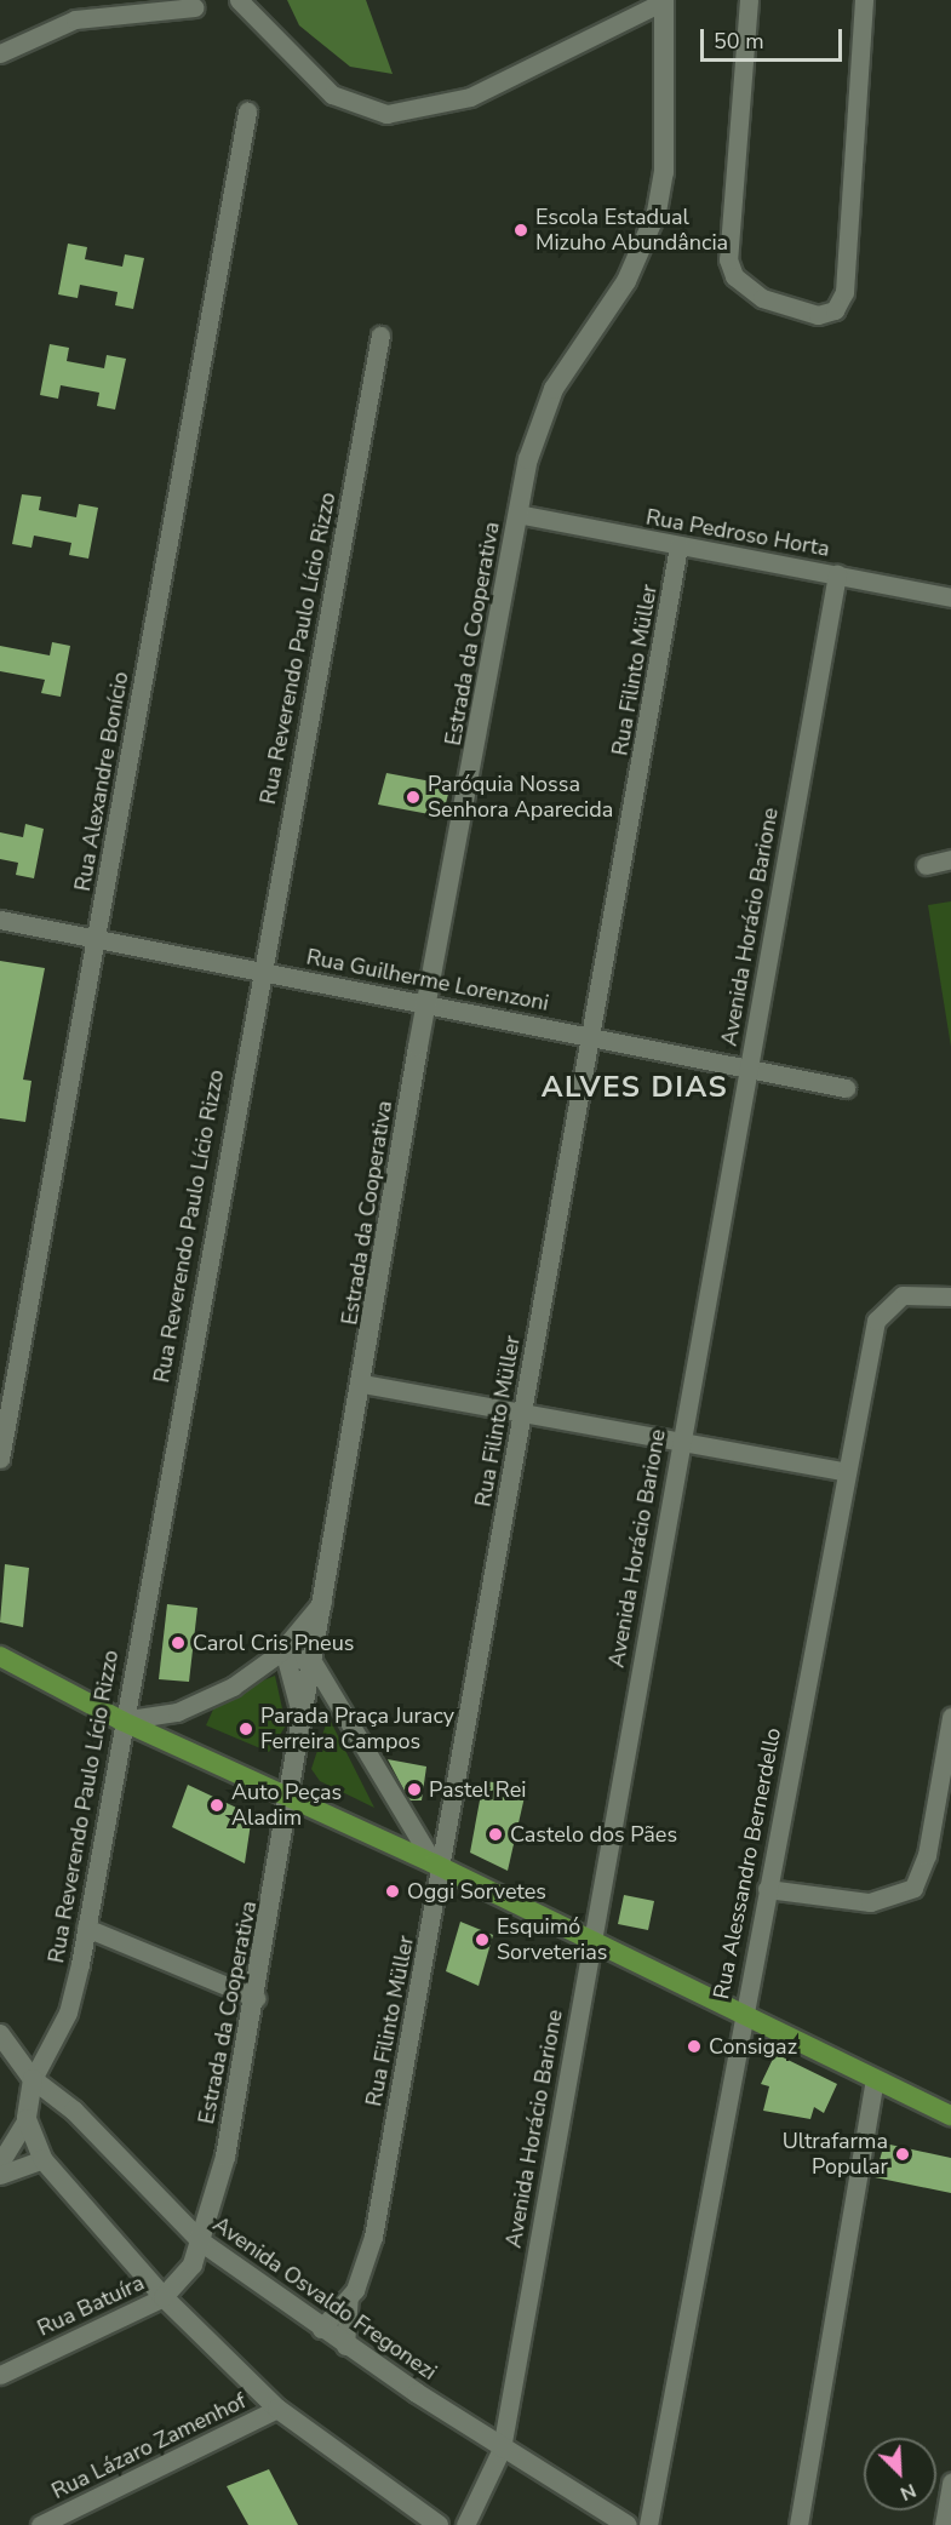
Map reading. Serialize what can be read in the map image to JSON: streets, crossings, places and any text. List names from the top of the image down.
{
  "streets": {
    "street": [
      "Rua Pedroso Horta",
      "Estrada da Cooperativa",
      "Rua Reverendo Paulo Lício Rizzo",
      "Rua Filinto Müller",
      "Rua Alexandre Bonício",
      "Avenida Horácio Barione",
      "Rua Guilherme Lorenzoni",
      "Rua Alessandro Bernerdello",
      "Avenida Osvaldo Fregonezi",
      "Rua Batuíra",
      "Rua Lázaro Zamenhof"
    ]
  },
  "crossings": [
    ["Rua Pedroso Horta", "Estrada da Cooperativa"],
    ["Rua Pedroso Horta", "Rua Filinto Müller"],
    ["Rua Pedroso Horta", "Avenida Horácio Barione"],
    ["Estrada da Cooperativa", "Rua Guilherme Lorenzoni"],
    ["Estrada da Cooperativa", "Avenida Osvaldo Fregonezi"],
    ["Estrada da Cooperativa", "Rua Batuíra"],
    ["Rua Reverendo Paulo Lício Rizzo", "Rua Guilherme Lorenzoni"],
    ["Rua Reverendo Paulo Lício Rizzo", "Avenida Osvaldo Fregonezi"],
    ["Rua Filinto Müller", "Rua Guilherme Lorenzoni"],
    ["Rua Filinto Müller", "Avenida Osvaldo Fregonezi"],
    ["Rua Alexandre Bonício", "Rua Guilherme Lorenzoni"],
    ["Avenida Horácio Barione", "Rua Guilherme Lorenzoni"],
    ["Avenida Horácio Barione", "Avenida Osvaldo Fregonezi"]
  ],
  "districts": ["ALVES DIAS"],
  "places": [
    "Escola Estadual Mizuho Abundância",
    "Paróquia Nossa Senhora Aparecida",
    "Carol Cris Pneus",
    "Parada Praça Juracy Ferreira Campos",
    "Pastel Rei",
    "Auto Peças Aladim",
    "Castelo dos Pães",
    "Oggi Sorvetes",
    "Esquimó Sorveterias",
    "Consigaz",
    "Ultrafarma Popular"
  ],
  "scale_bar": "50 m",
  "north": "bottom right"
}
